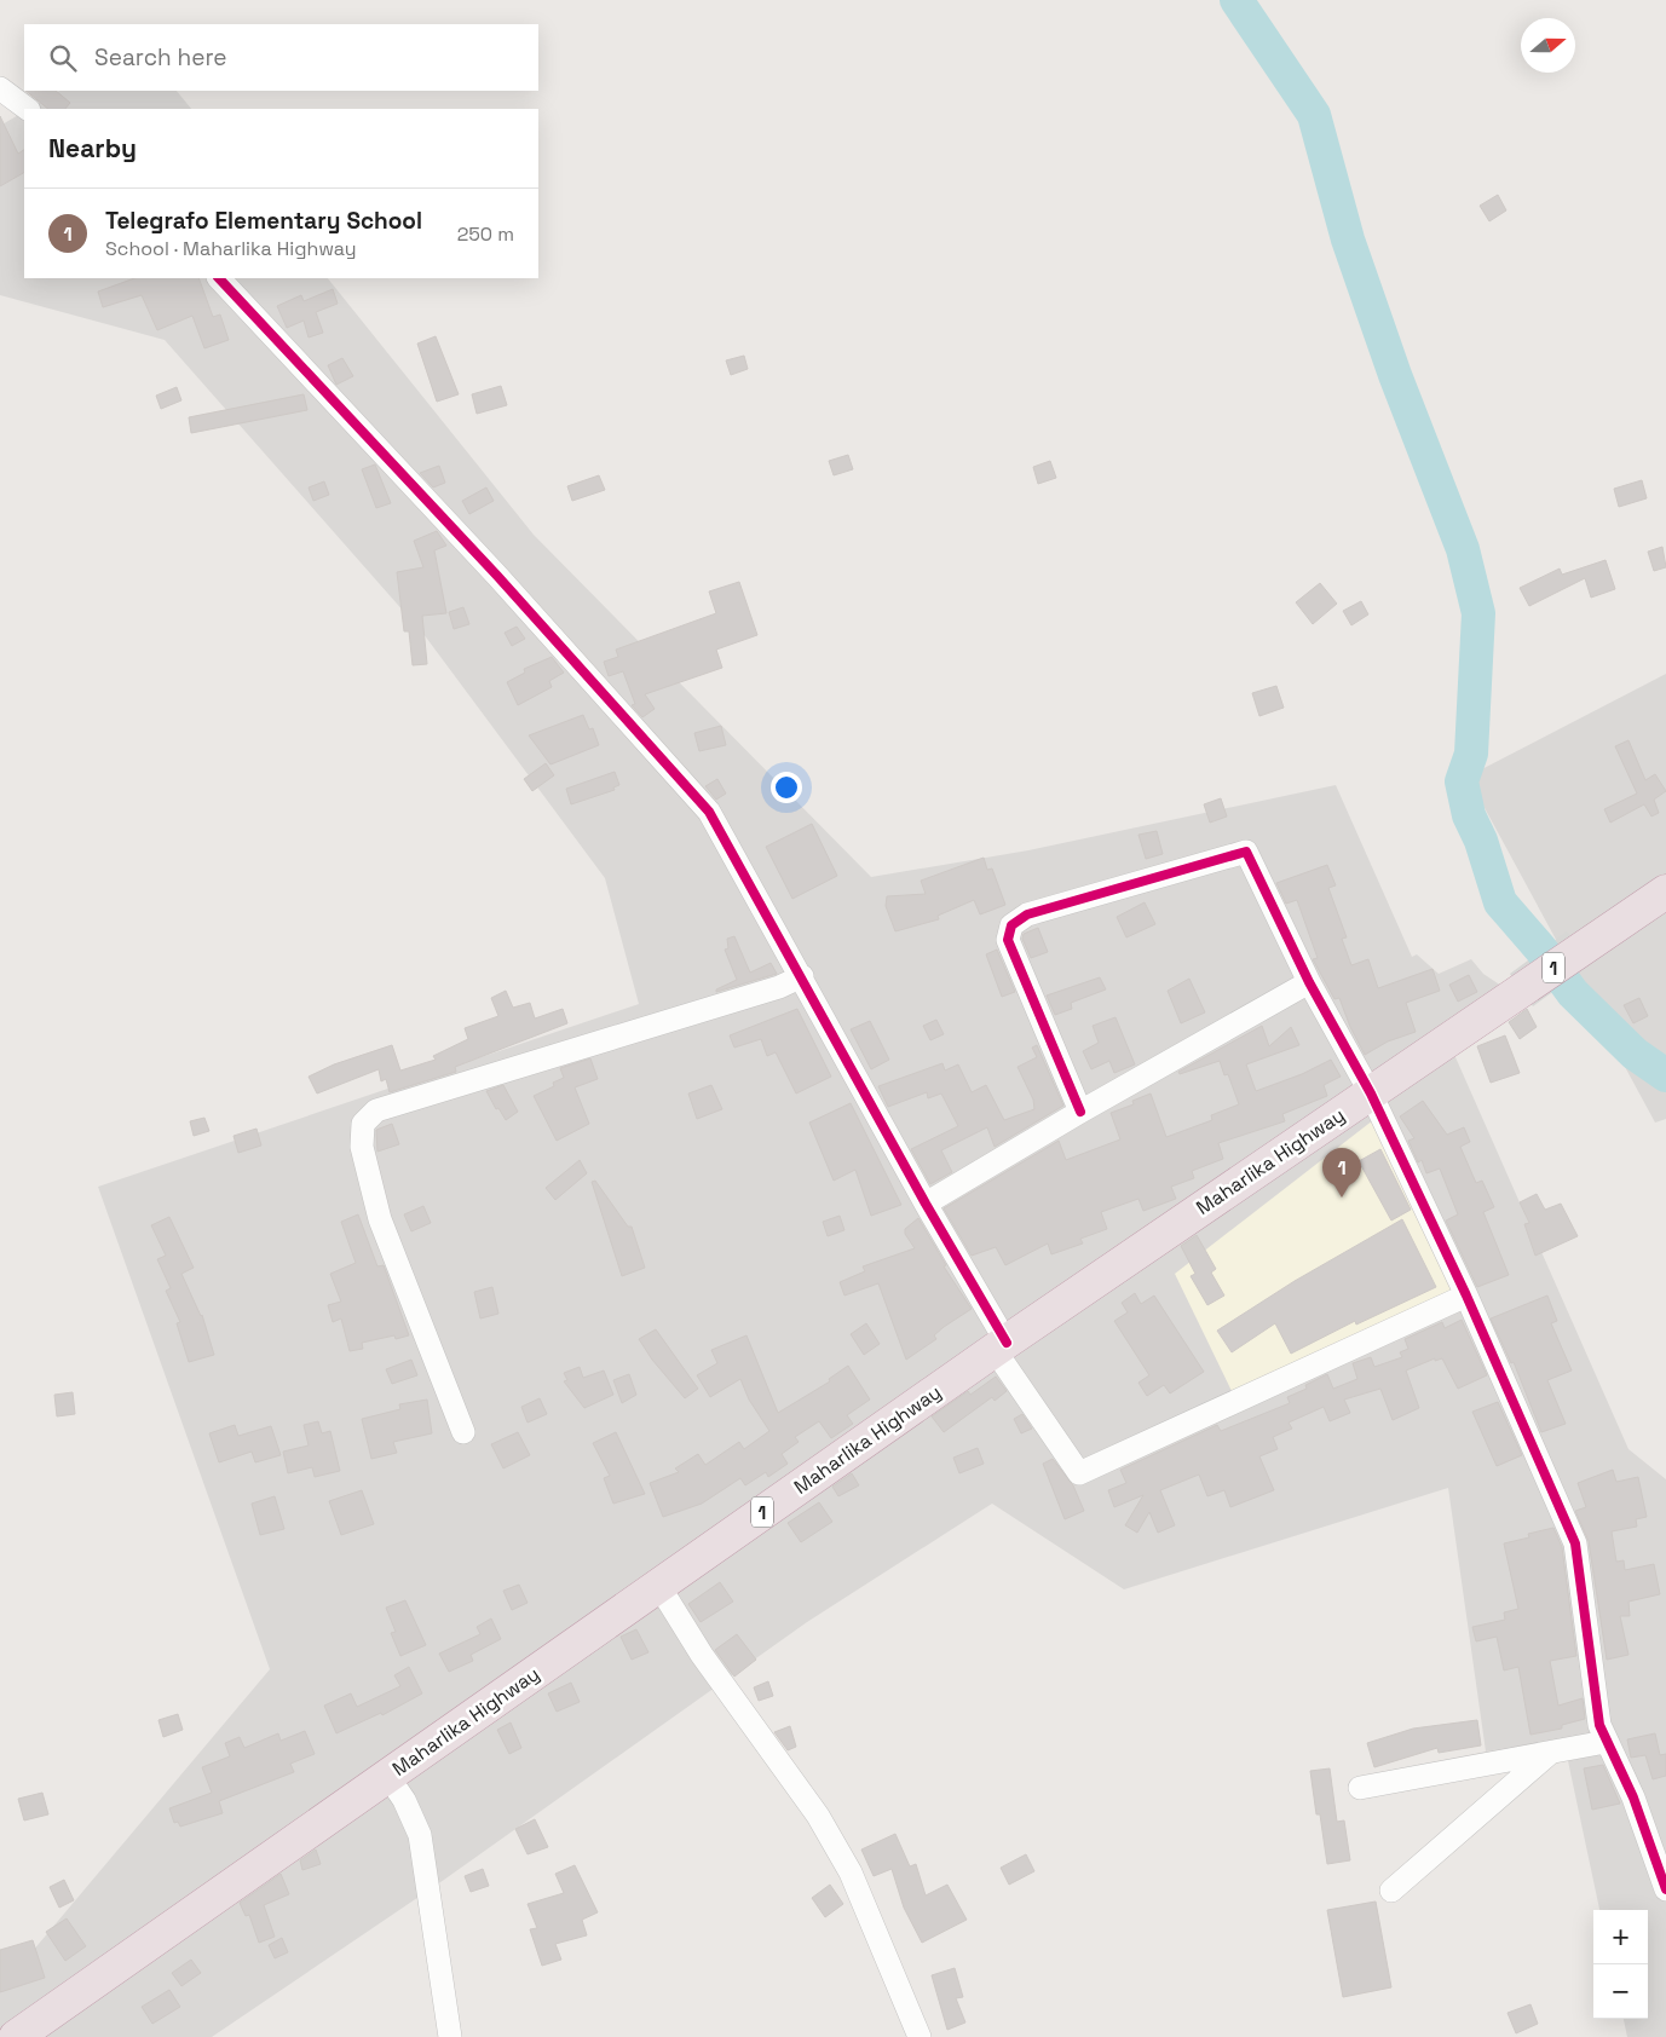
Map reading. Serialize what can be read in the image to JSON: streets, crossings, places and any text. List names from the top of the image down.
{
  "streets": {
    "highway": ["1", "Maharlika Highway"]
  },
  "north": "right",
  "page": {
    "search": "Search here",
    "heading": "Nearby",
    "list": [
      {
        "mark": "1",
        "name": "Telegrafo Elementary School",
        "note": "School · Maharlika Highway",
        "value": "250 m"
      }
    ],
    "pins": "1",
    "map_buttons": ["+", "−"]
  }
}
